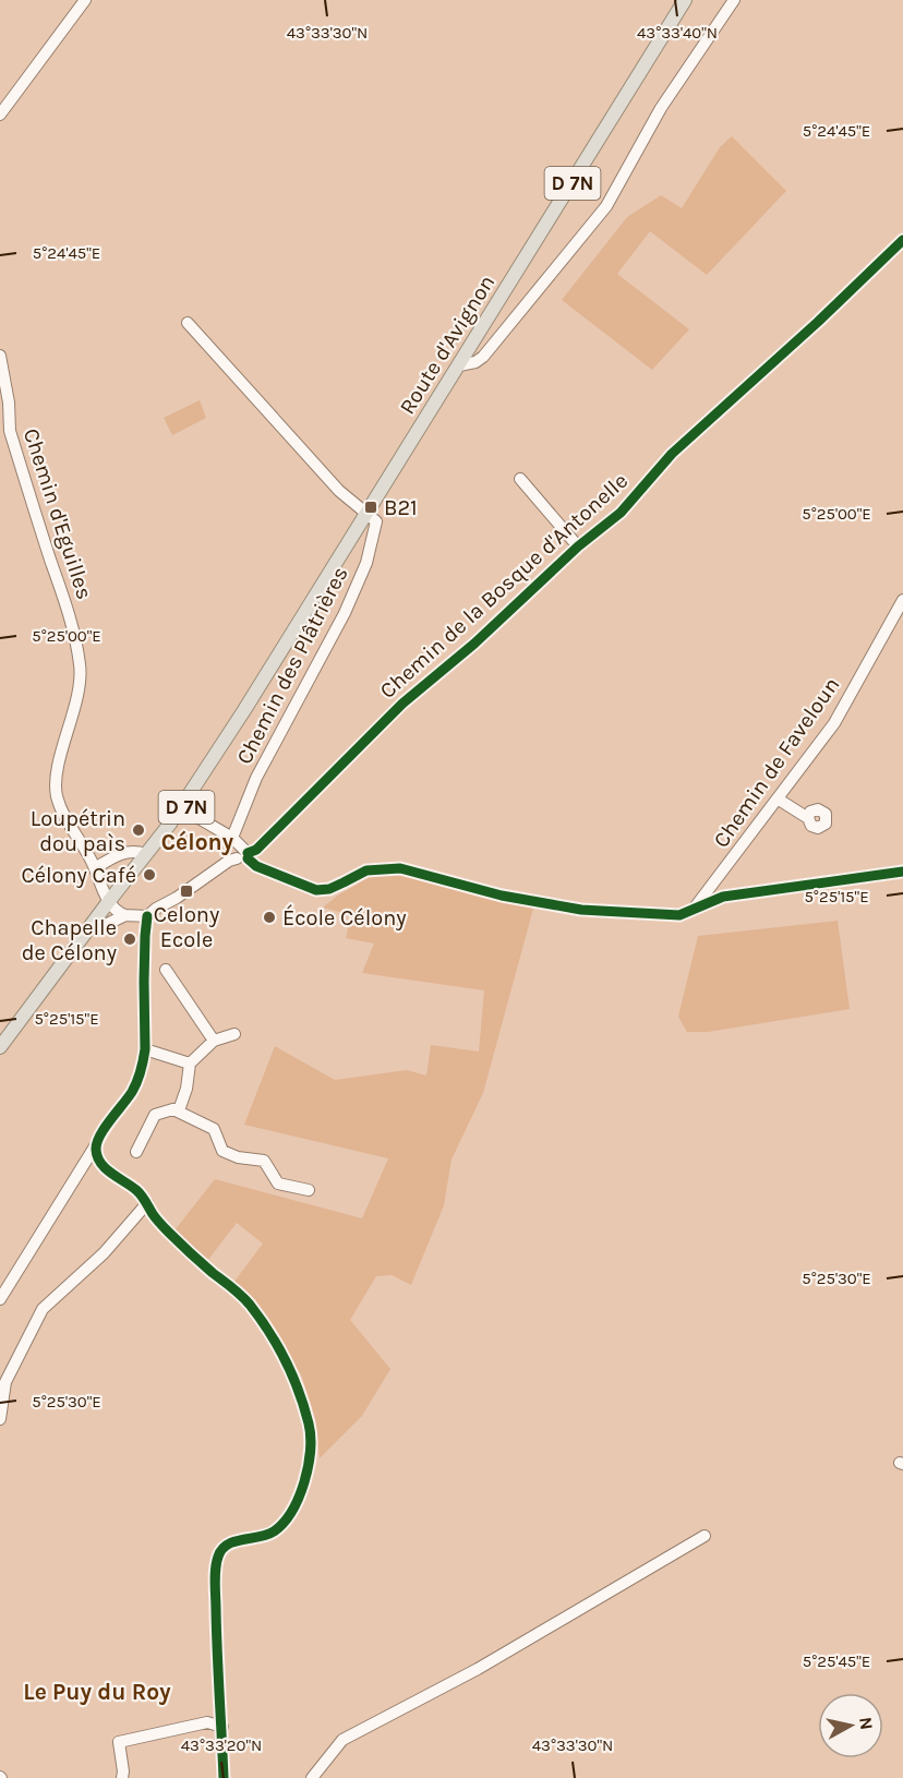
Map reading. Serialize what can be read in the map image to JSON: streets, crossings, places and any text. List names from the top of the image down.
{
  "streets": {
    "main road": ["D 7N", "Route d'Avignon"],
    "street": [
      "Chemin d'Eguilles",
      "Chemin de la Bosque d'Antonelle",
      "Chemin des Plâtrières",
      "Chemin de Faveloun"
    ]
  },
  "crossings": [
    ["Route d'Avignon", "Chemin d'Eguilles"],
    ["Route d'Avignon", "Chemin des Plâtrières"]
  ],
  "districts": ["Célony", "Le Puy du Roy"],
  "places": {
    "transit": ["B21", "Celony Ecole"],
    "other": [
      "Loupétrin dou paìs",
      "Célony Café",
      "École Célony",
      "Chapelle de Célony"
    ]
  },
  "north": "right",
  "coordinates": [
    "43°33'30\"N",
    "43°33'40\"N",
    "5°24'45\"E",
    "5°25'00\"E",
    "5°25'15\"E",
    "5°25'30\"E",
    "5°25'45\"E",
    "43°33'20\"N"
  ]
}
